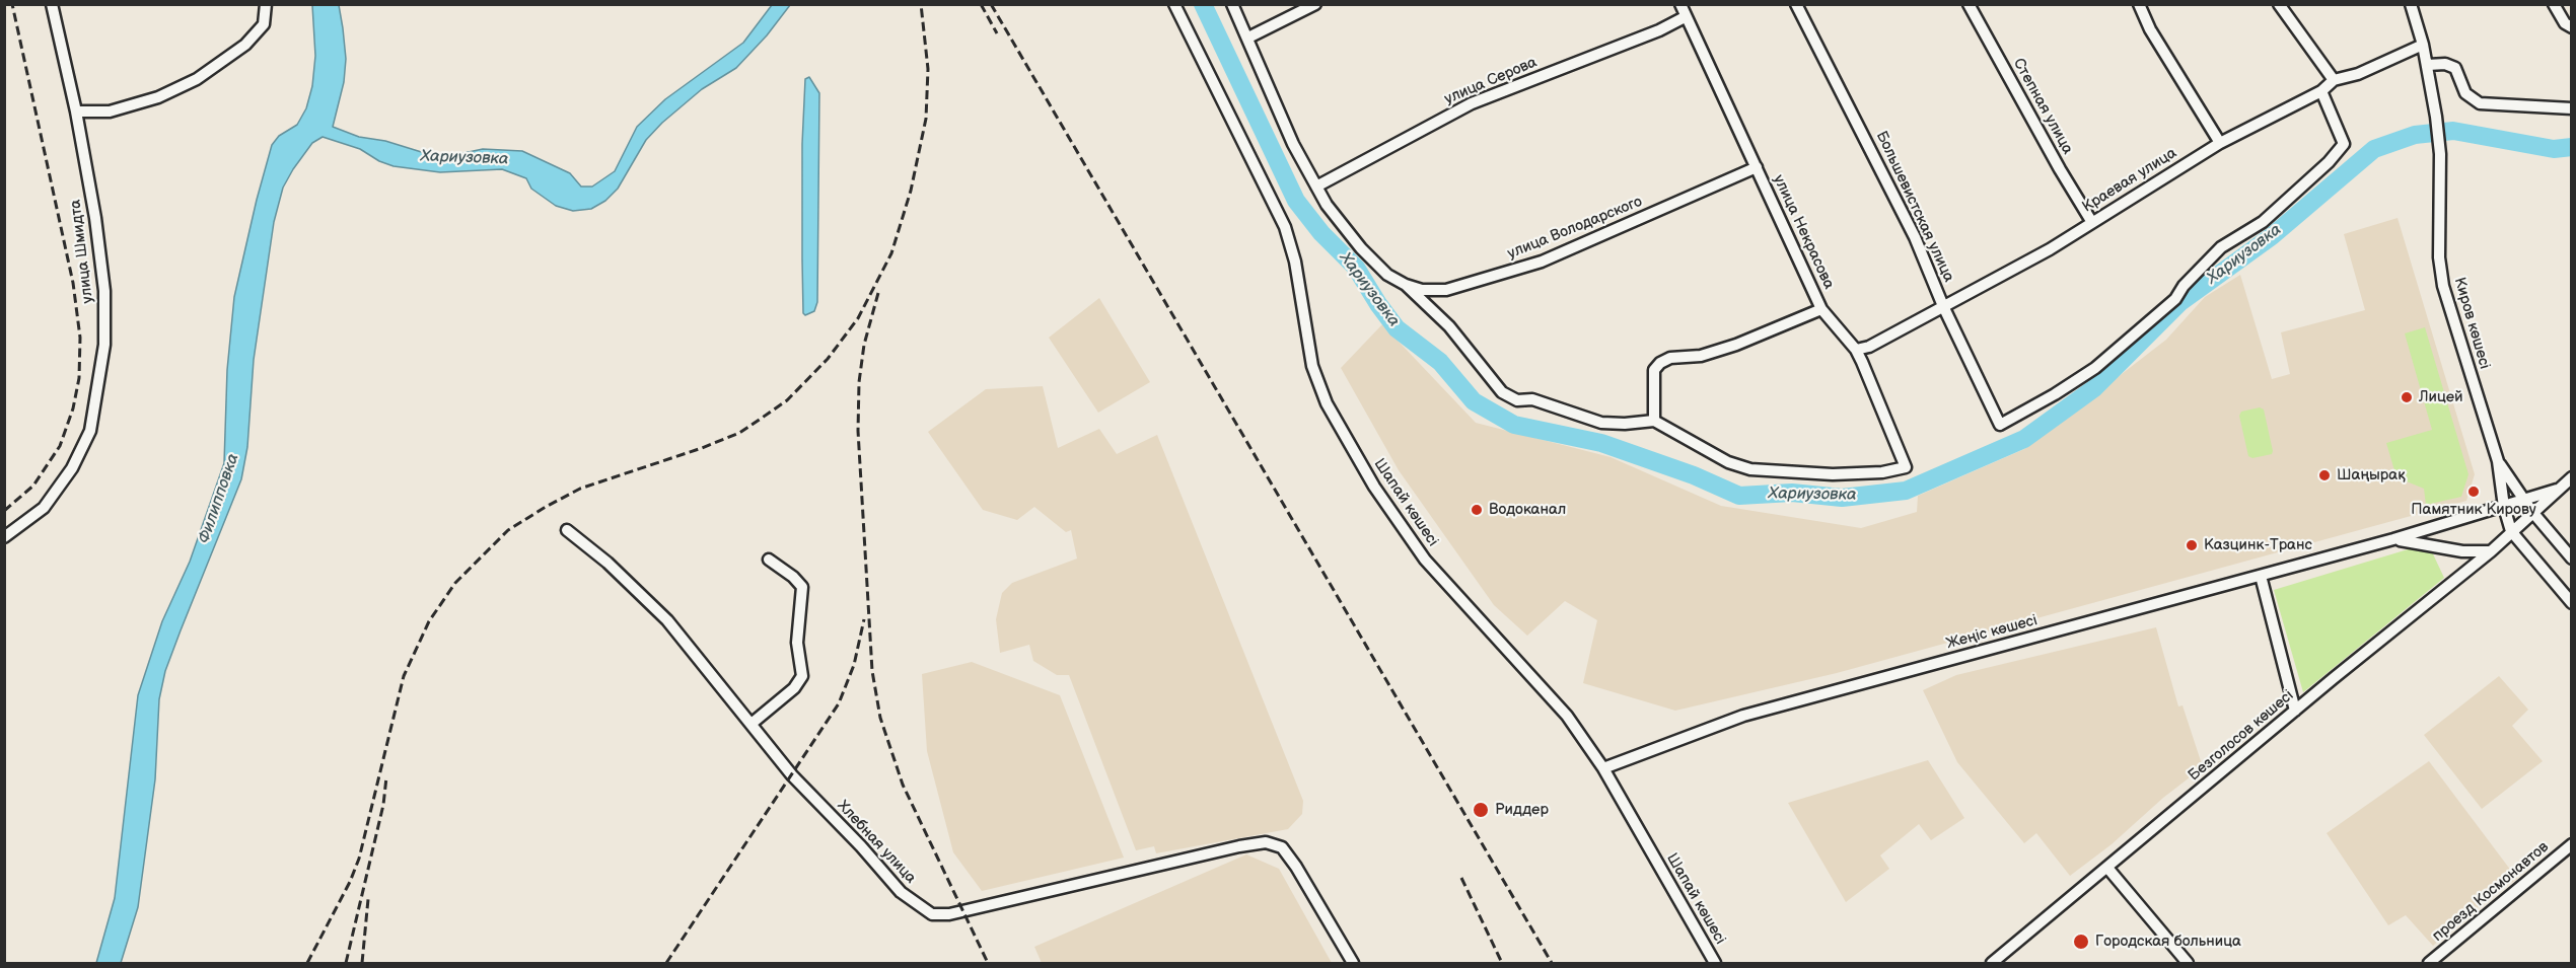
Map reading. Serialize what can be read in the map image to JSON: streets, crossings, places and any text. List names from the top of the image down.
{
  "streets": {
    "street": [
      "улица Серова",
      "Степная улица",
      "Краевая улица",
      "Большевистская улица",
      "улица Володарского",
      "улица Некрасова",
      "улица Шмидта",
      "Киров көшесі",
      "Шапай көшесі",
      "Жеңіс көшесі",
      "Безголосов көшесі",
      "Хлебная улица",
      "проезд Космонавтов"
    ]
  },
  "crossings": [
    ["улица Серова", "улица Володарского"],
    ["улица Серова", "улица Некрасова"],
    ["Степная улица", "Краевая улица"],
    ["Краевая улица", "Большевистская улица"],
    ["Краевая улица", "улица Некрасова"],
    ["улица Володарского", "улица Некрасова"],
    ["Шапай көшесі", "Жеңіс көшесі"],
    ["Жеңіс көшесі", "Безголосов көшесі"]
  ],
  "water": ["Хариузовка", "Филипповка"],
  "places": [
    "Лицей",
    "Шаңырақ",
    "Памятник Кирову",
    "Водоканал",
    "Казцинк-Транс",
    "Риддер",
    "Городская больница"
  ]
}
